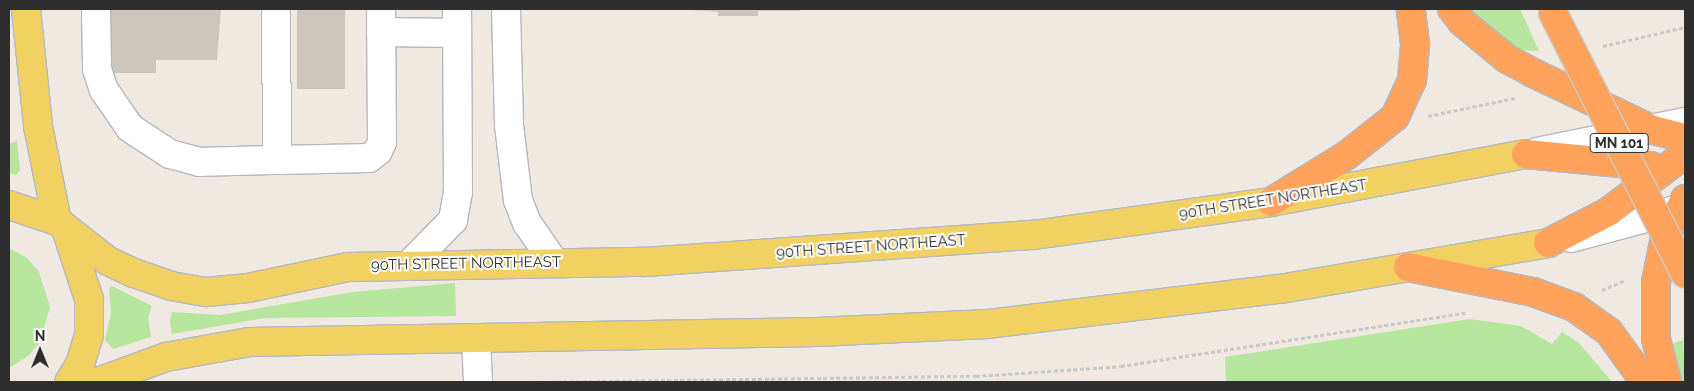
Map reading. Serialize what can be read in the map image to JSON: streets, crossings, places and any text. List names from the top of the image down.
{
  "streets": {
    "highway": ["MN 101"],
    "main road": ["90TH STREET NORTHEAST"]
  },
  "north": "top"
}
